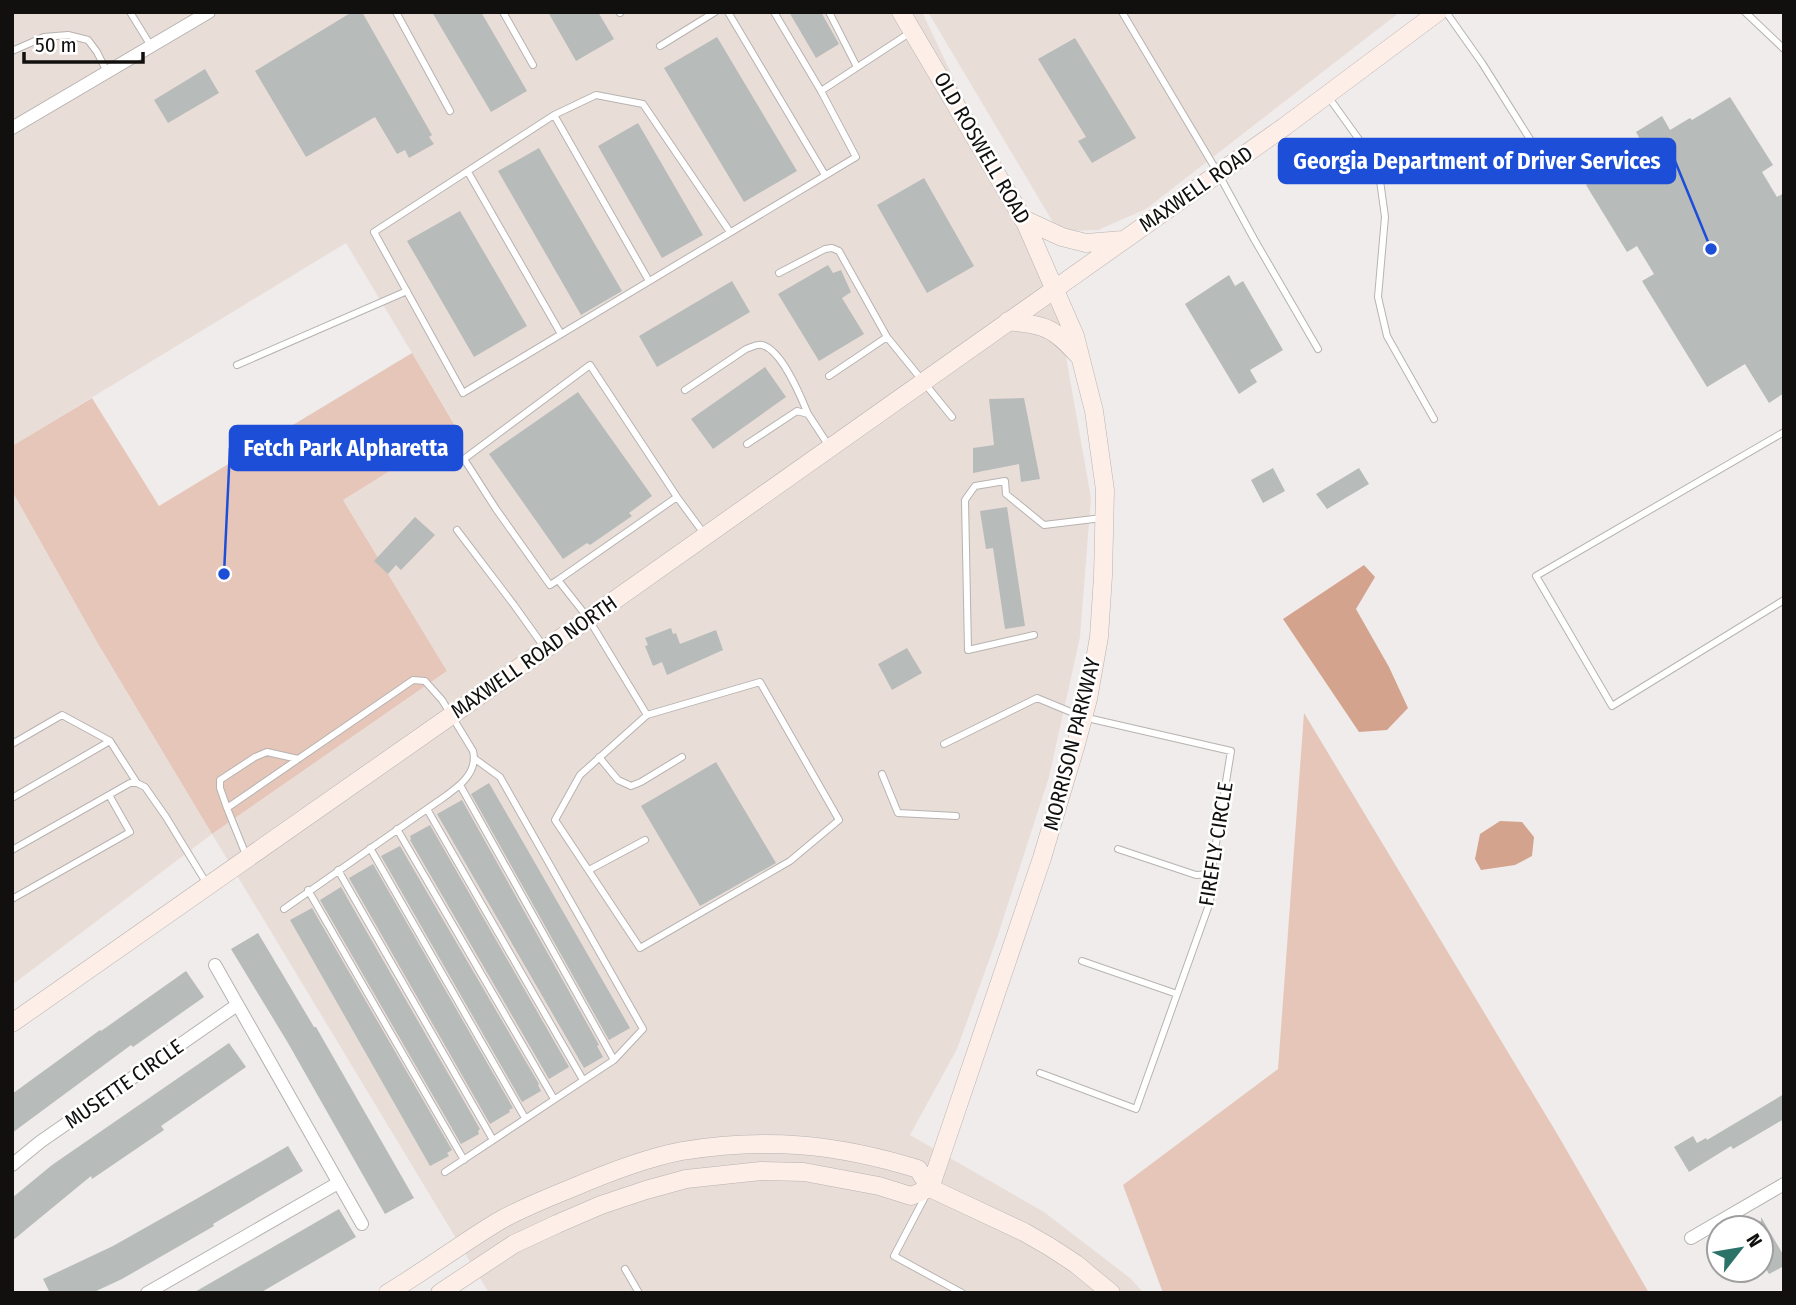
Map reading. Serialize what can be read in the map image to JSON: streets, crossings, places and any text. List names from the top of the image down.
{
  "streets": {
    "street": [
      "OLD ROSWELL ROAD",
      "MAXWELL ROAD",
      "MAXWELL ROAD NORTH",
      "MORRISON PARKWAY",
      "MUSETTE CIRCLE"
    ],
    "lane": ["FIREFLY CIRCLE"]
  },
  "crossings": [
    ["OLD ROSWELL ROAD", "MAXWELL ROAD"],
    ["OLD ROSWELL ROAD", "MAXWELL ROAD NORTH"],
    ["OLD ROSWELL ROAD", "MORRISON PARKWAY"],
    ["MAXWELL ROAD", "MAXWELL ROAD NORTH"],
    ["MAXWELL ROAD", "MORRISON PARKWAY"],
    ["MAXWELL ROAD NORTH", "MORRISON PARKWAY"],
    ["MORRISON PARKWAY", "FIREFLY CIRCLE"]
  ],
  "places": ["Georgia Department of Driver Services", "Fetch Park Alpharetta"],
  "scale_bar": "50 m",
  "north": "top right"
}
